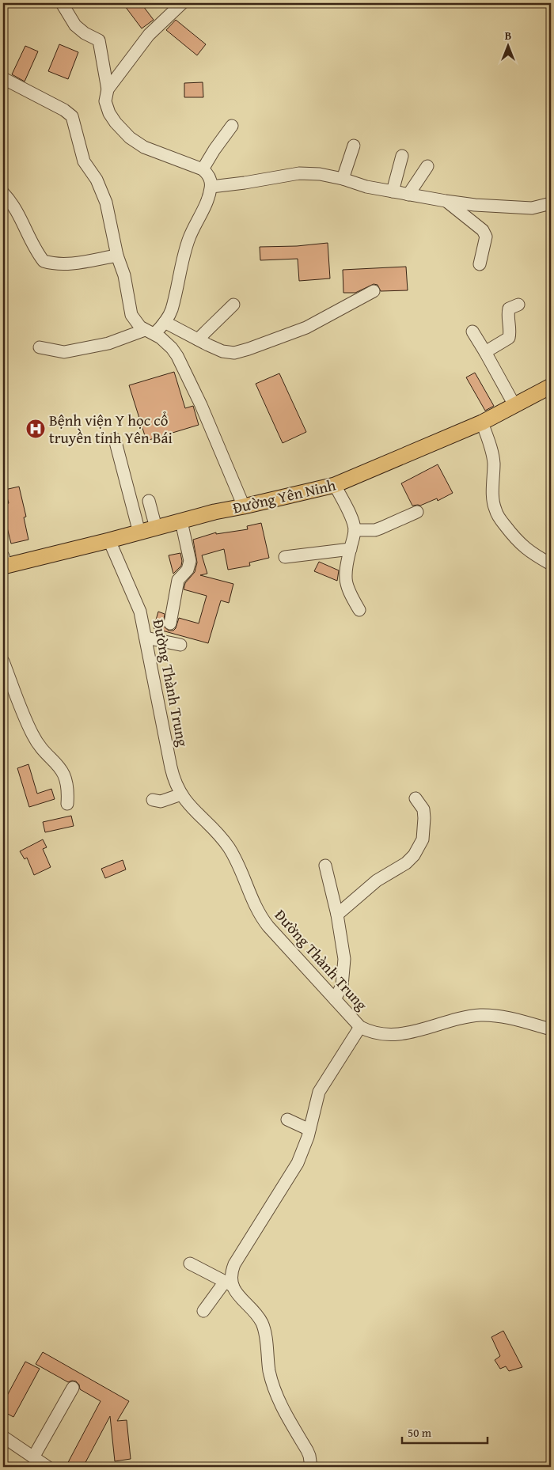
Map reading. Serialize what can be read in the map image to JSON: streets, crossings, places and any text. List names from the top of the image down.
{
  "streets": {
    "main road": ["Đường Yên Ninh"],
    "street": ["Đường Thành Trung"]
  },
  "crossings": [
    ["Đường Yên Ninh", "Đường Thành Trung"]
  ],
  "places": {
    "hospital": ["Bệnh viện Y học cổ truyền tỉnh Yên Bái"]
  },
  "scale_bar": "50 m",
  "north": "top"
}
